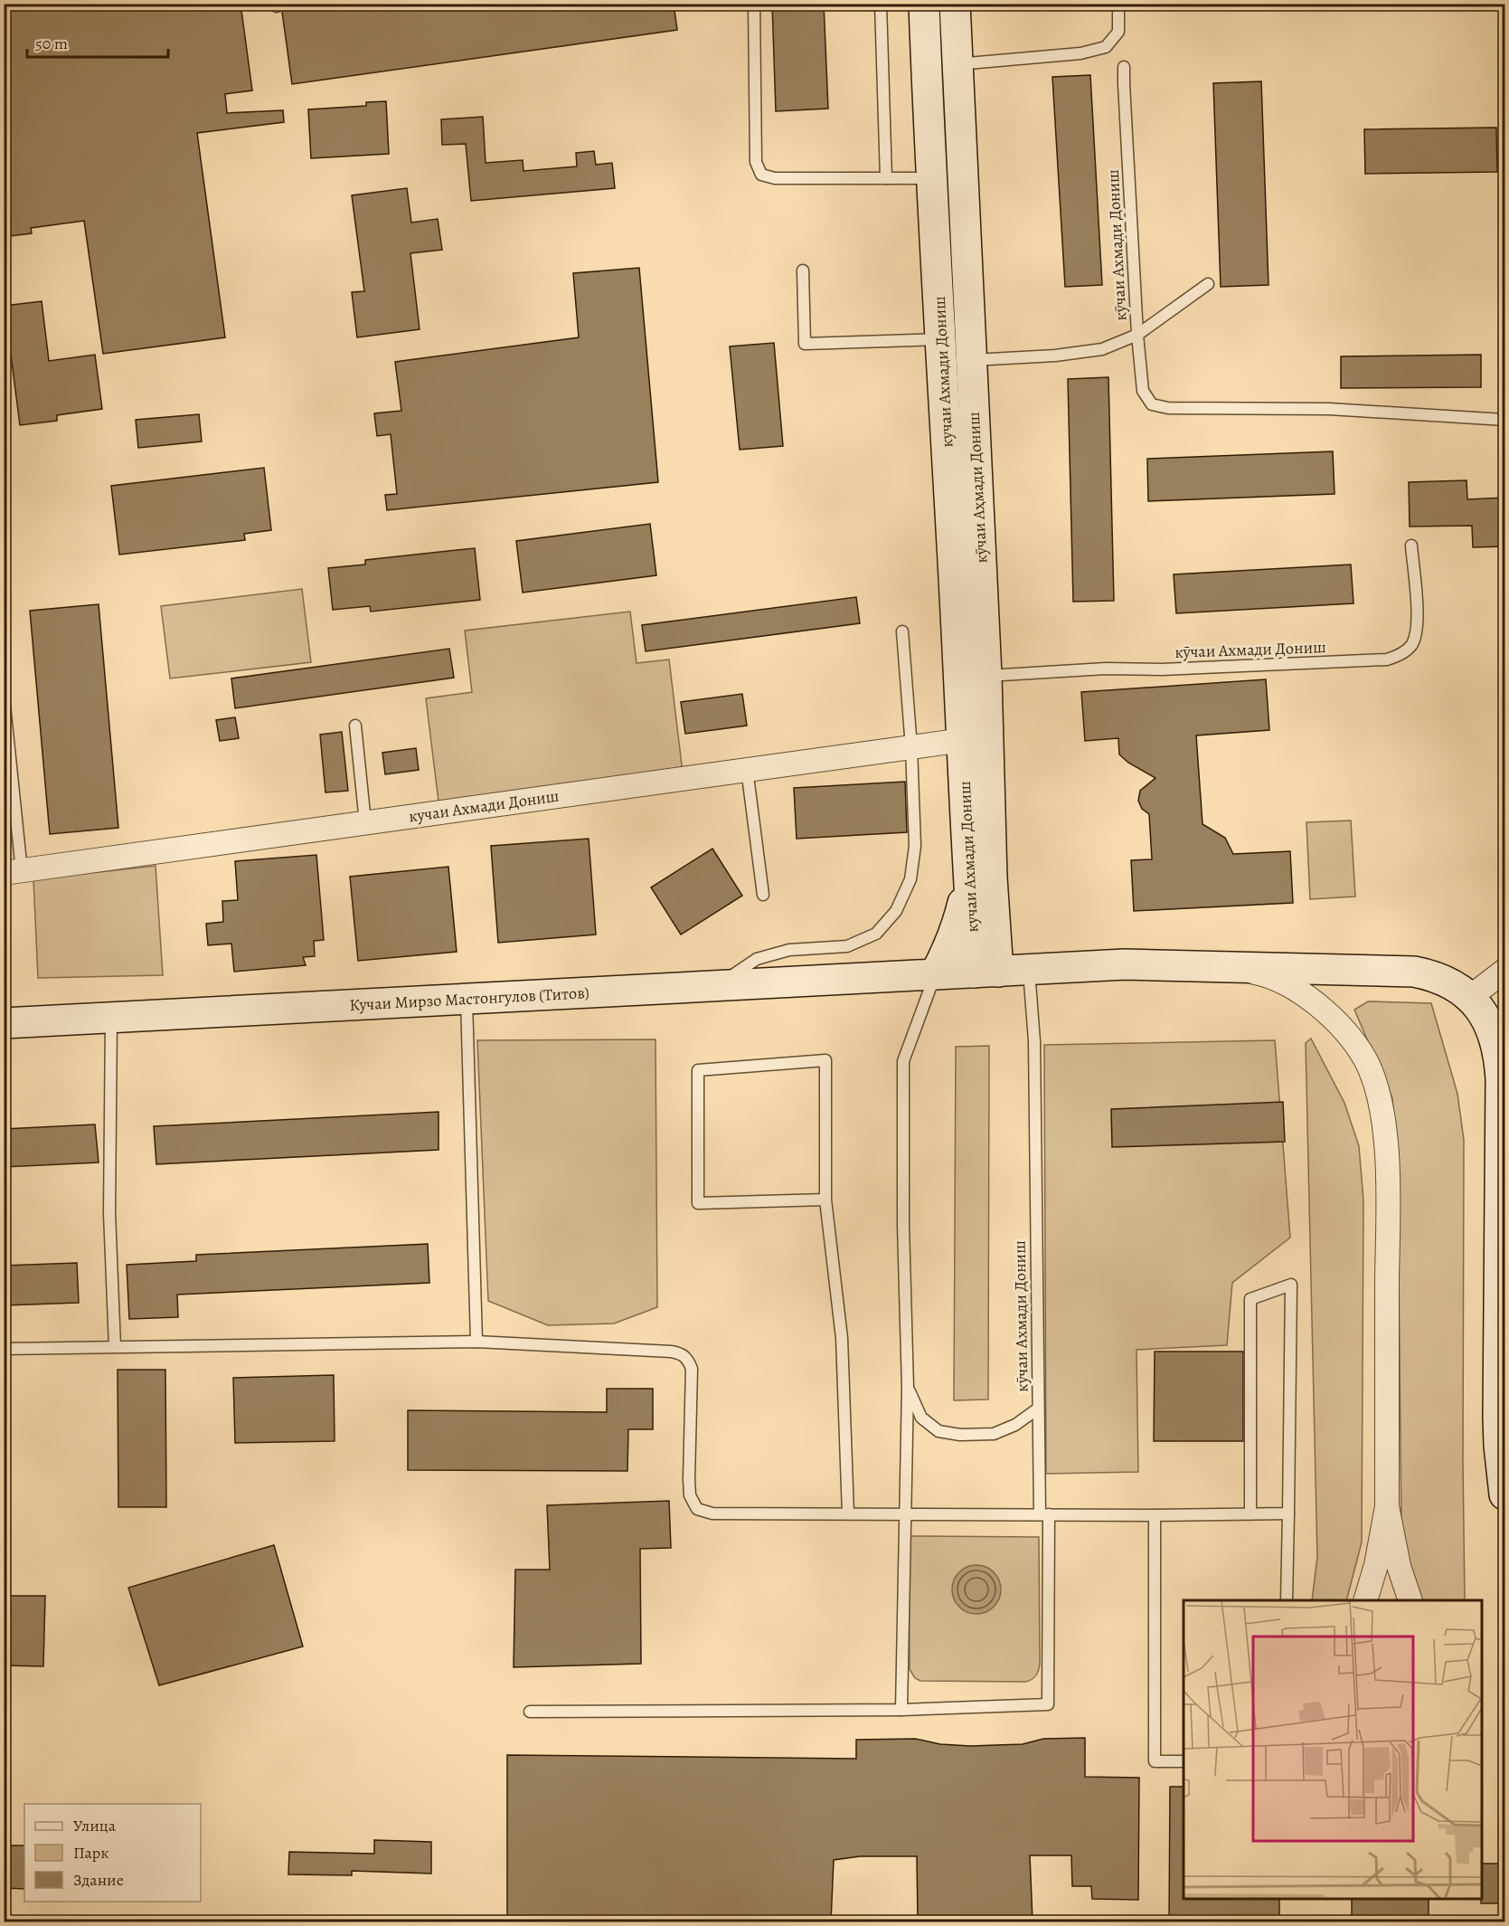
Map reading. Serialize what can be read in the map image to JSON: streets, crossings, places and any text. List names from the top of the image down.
{
  "streets": {
    "street": ["кучаи Ахмади Дониш", "кӯчаи Аҳмади Дониш", "Кучаи Мирзо Мастонгулов (Титов)"],
    "lane": ["кӯчаи Ахмади Дониш"]
  },
  "crossings": [
    ["кӯчаи Ахмади Дониш", "кӯчаи Аҳмади Дониш"],
    ["кӯчаи Ахмади Дониш", "Кучаи Мирзо Мастонгулов (Титов)"],
    ["кучаи Ахмади Дониш", "кӯчаи Аҳмади Дониш"],
    ["кучаи Ахмади Дониш", "Кучаи Мирзо Мастонгулов (Титов)"]
  ],
  "legend": ["Улица", "Парк", "Здание"],
  "scale_bar": "50 m"
}
